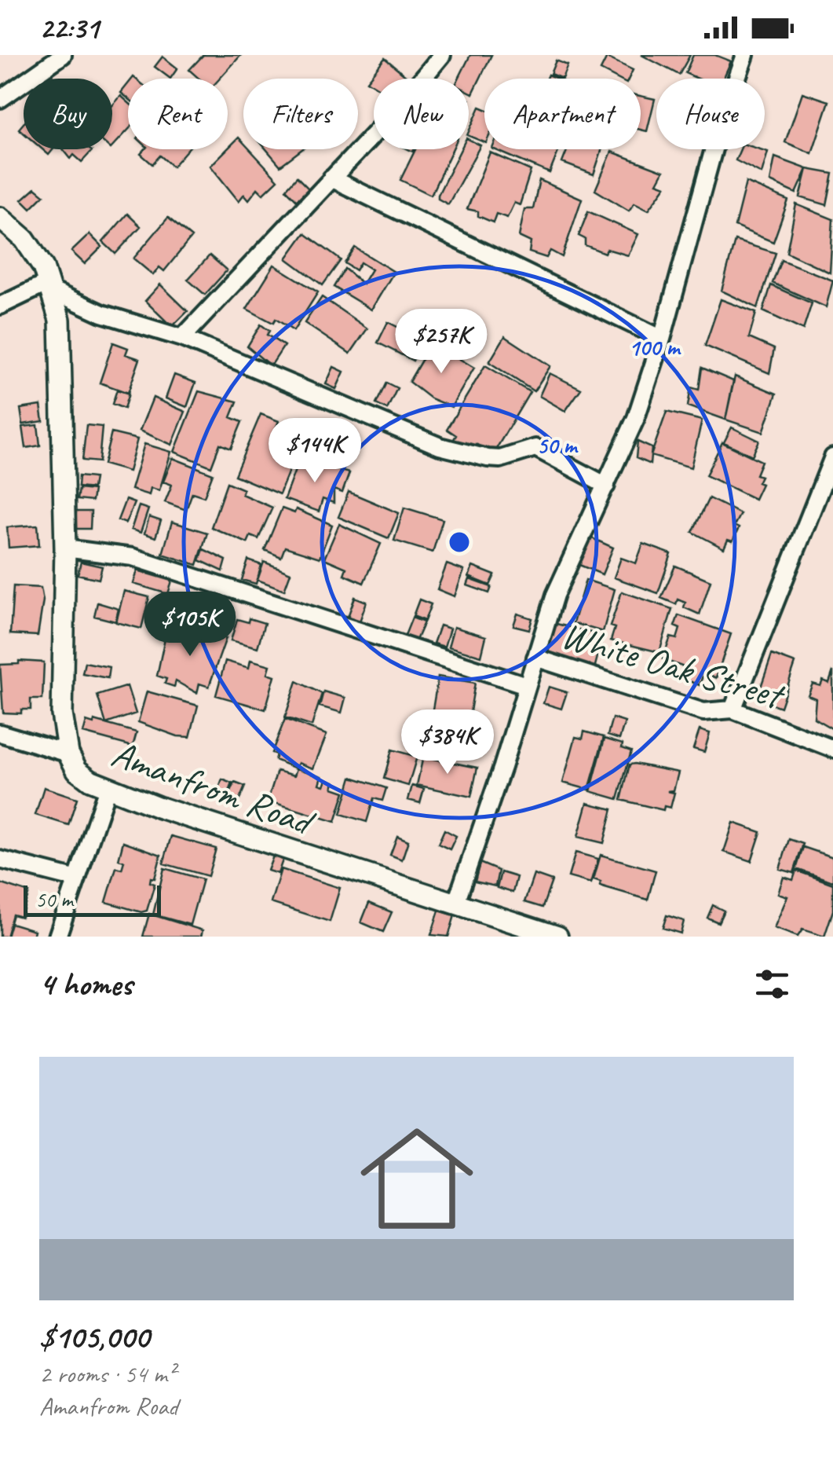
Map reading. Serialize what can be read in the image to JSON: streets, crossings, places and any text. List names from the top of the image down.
{
  "streets": {
    "street": ["White Oak Street", "Amanfrom Road"]
  },
  "scale_bar": "50 m",
  "page": {
    "status": "22:31",
    "chip": [
      "Buy",
      "Rent",
      "Filters",
      "New",
      "Apartment",
      "House"
    ],
    "price": [
      "$257K",
      "$144K",
      "$105K",
      "$384K"
    ],
    "scale": "50 m",
    "heading": "4 homes",
    "list": [
      {
        "name": "$105,000",
        "note": "2 rooms · 54 m² · Amanfrom Road"
      }
    ]
  },
  "rings": ["100 m", "50 m"]
}
